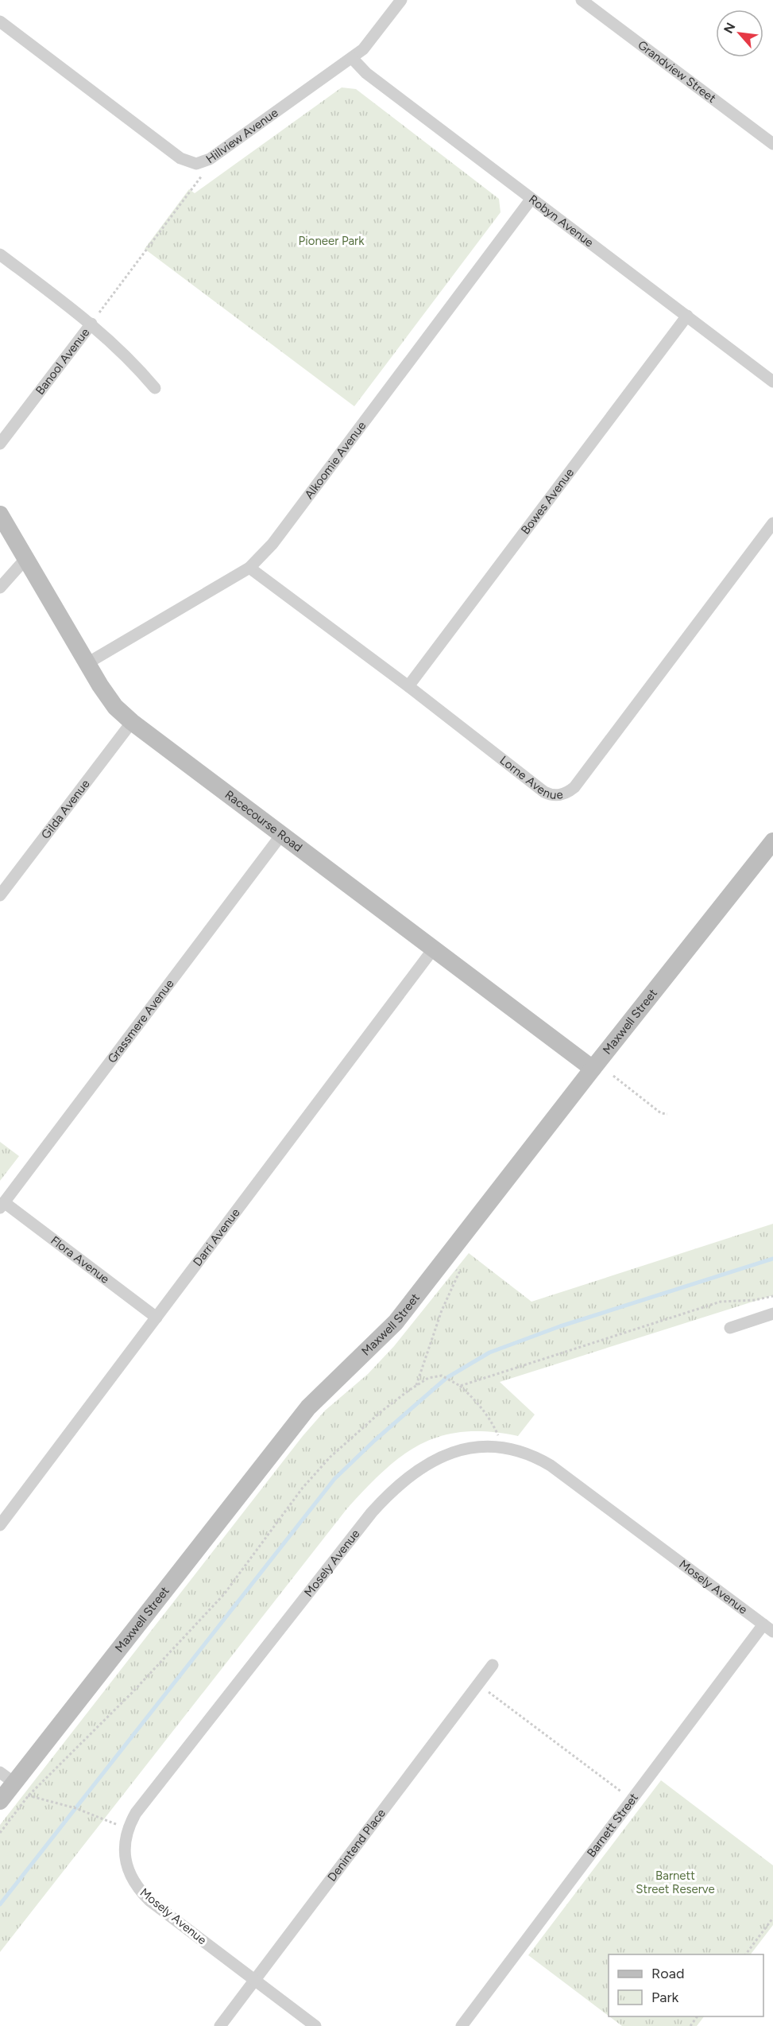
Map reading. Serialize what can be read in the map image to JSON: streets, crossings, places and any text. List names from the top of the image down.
{
  "streets": {
    "main road": ["Racecourse Road", "Maxwell Street"],
    "street": [
      "Grandview Street",
      "Hillview Avenue",
      "Robyn Avenue",
      "Banool Avenue",
      "Alkoomie Avenue",
      "Bowes Avenue",
      "Lorne Avenue",
      "Gilda Avenue",
      "Grassmere Avenue",
      "Darri Avenue",
      "Flora Avenue",
      "Mosely Avenue",
      "Barnett Street",
      "Denintend Place"
    ]
  },
  "crossings": [
    ["Hillview Avenue", "Robyn Avenue"],
    ["Robyn Avenue", "Alkoomie Avenue"],
    ["Robyn Avenue", "Bowes Avenue"],
    ["Alkoomie Avenue", "Lorne Avenue"],
    ["Alkoomie Avenue", "Racecourse Road"],
    ["Bowes Avenue", "Lorne Avenue"],
    ["Gilda Avenue", "Racecourse Road"],
    ["Racecourse Road", "Grassmere Avenue"],
    ["Racecourse Road", "Maxwell Street"],
    ["Racecourse Road", "Darri Avenue"],
    ["Grassmere Avenue", "Flora Avenue"],
    ["Darri Avenue", "Flora Avenue"],
    ["Mosely Avenue", "Barnett Street"],
    ["Mosely Avenue", "Denintend Place"]
  ],
  "parks": ["Pioneer Park", "Barnett Street Reserve"],
  "legend": ["Road", "Park"],
  "north": "top left"
}
